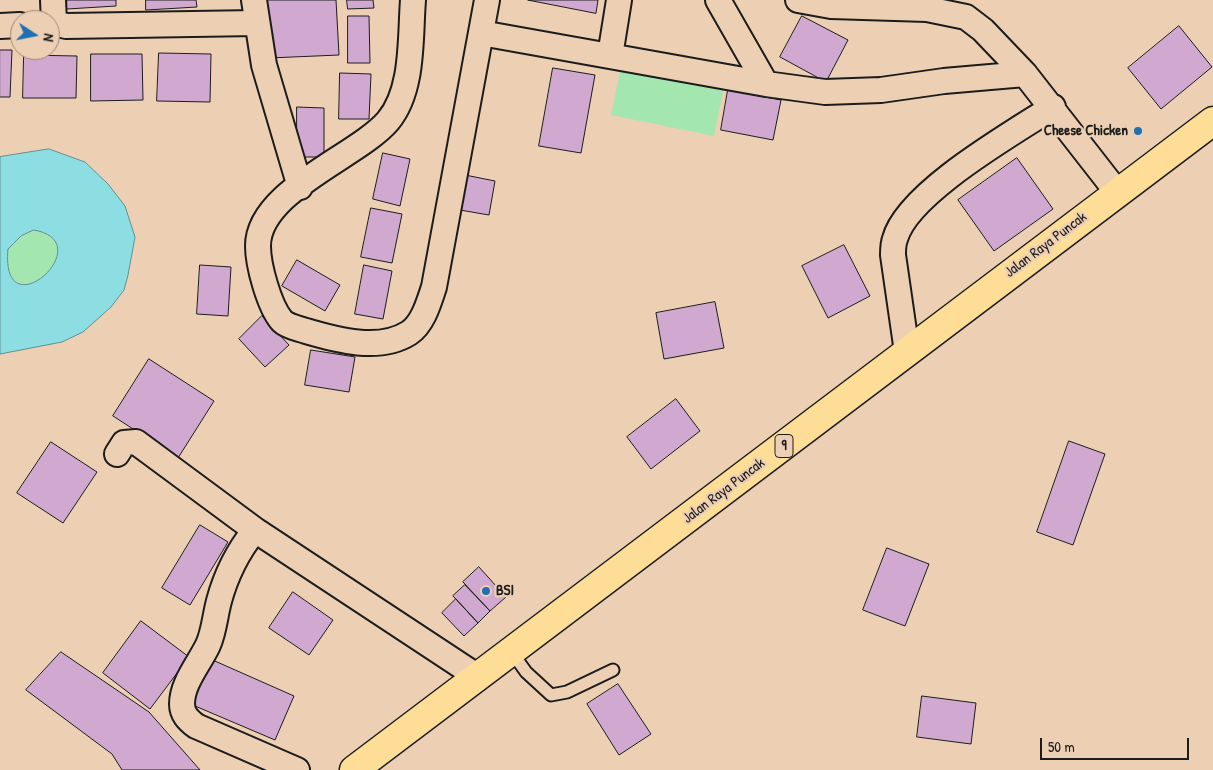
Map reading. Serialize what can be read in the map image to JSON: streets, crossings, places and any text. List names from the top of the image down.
{
  "streets": {
    "highway": ["Jalan Raya Puncak", "9"]
  },
  "places": ["Cheese Chicken", "BSI"],
  "scale_bar": "50 m",
  "north": "right"
}
